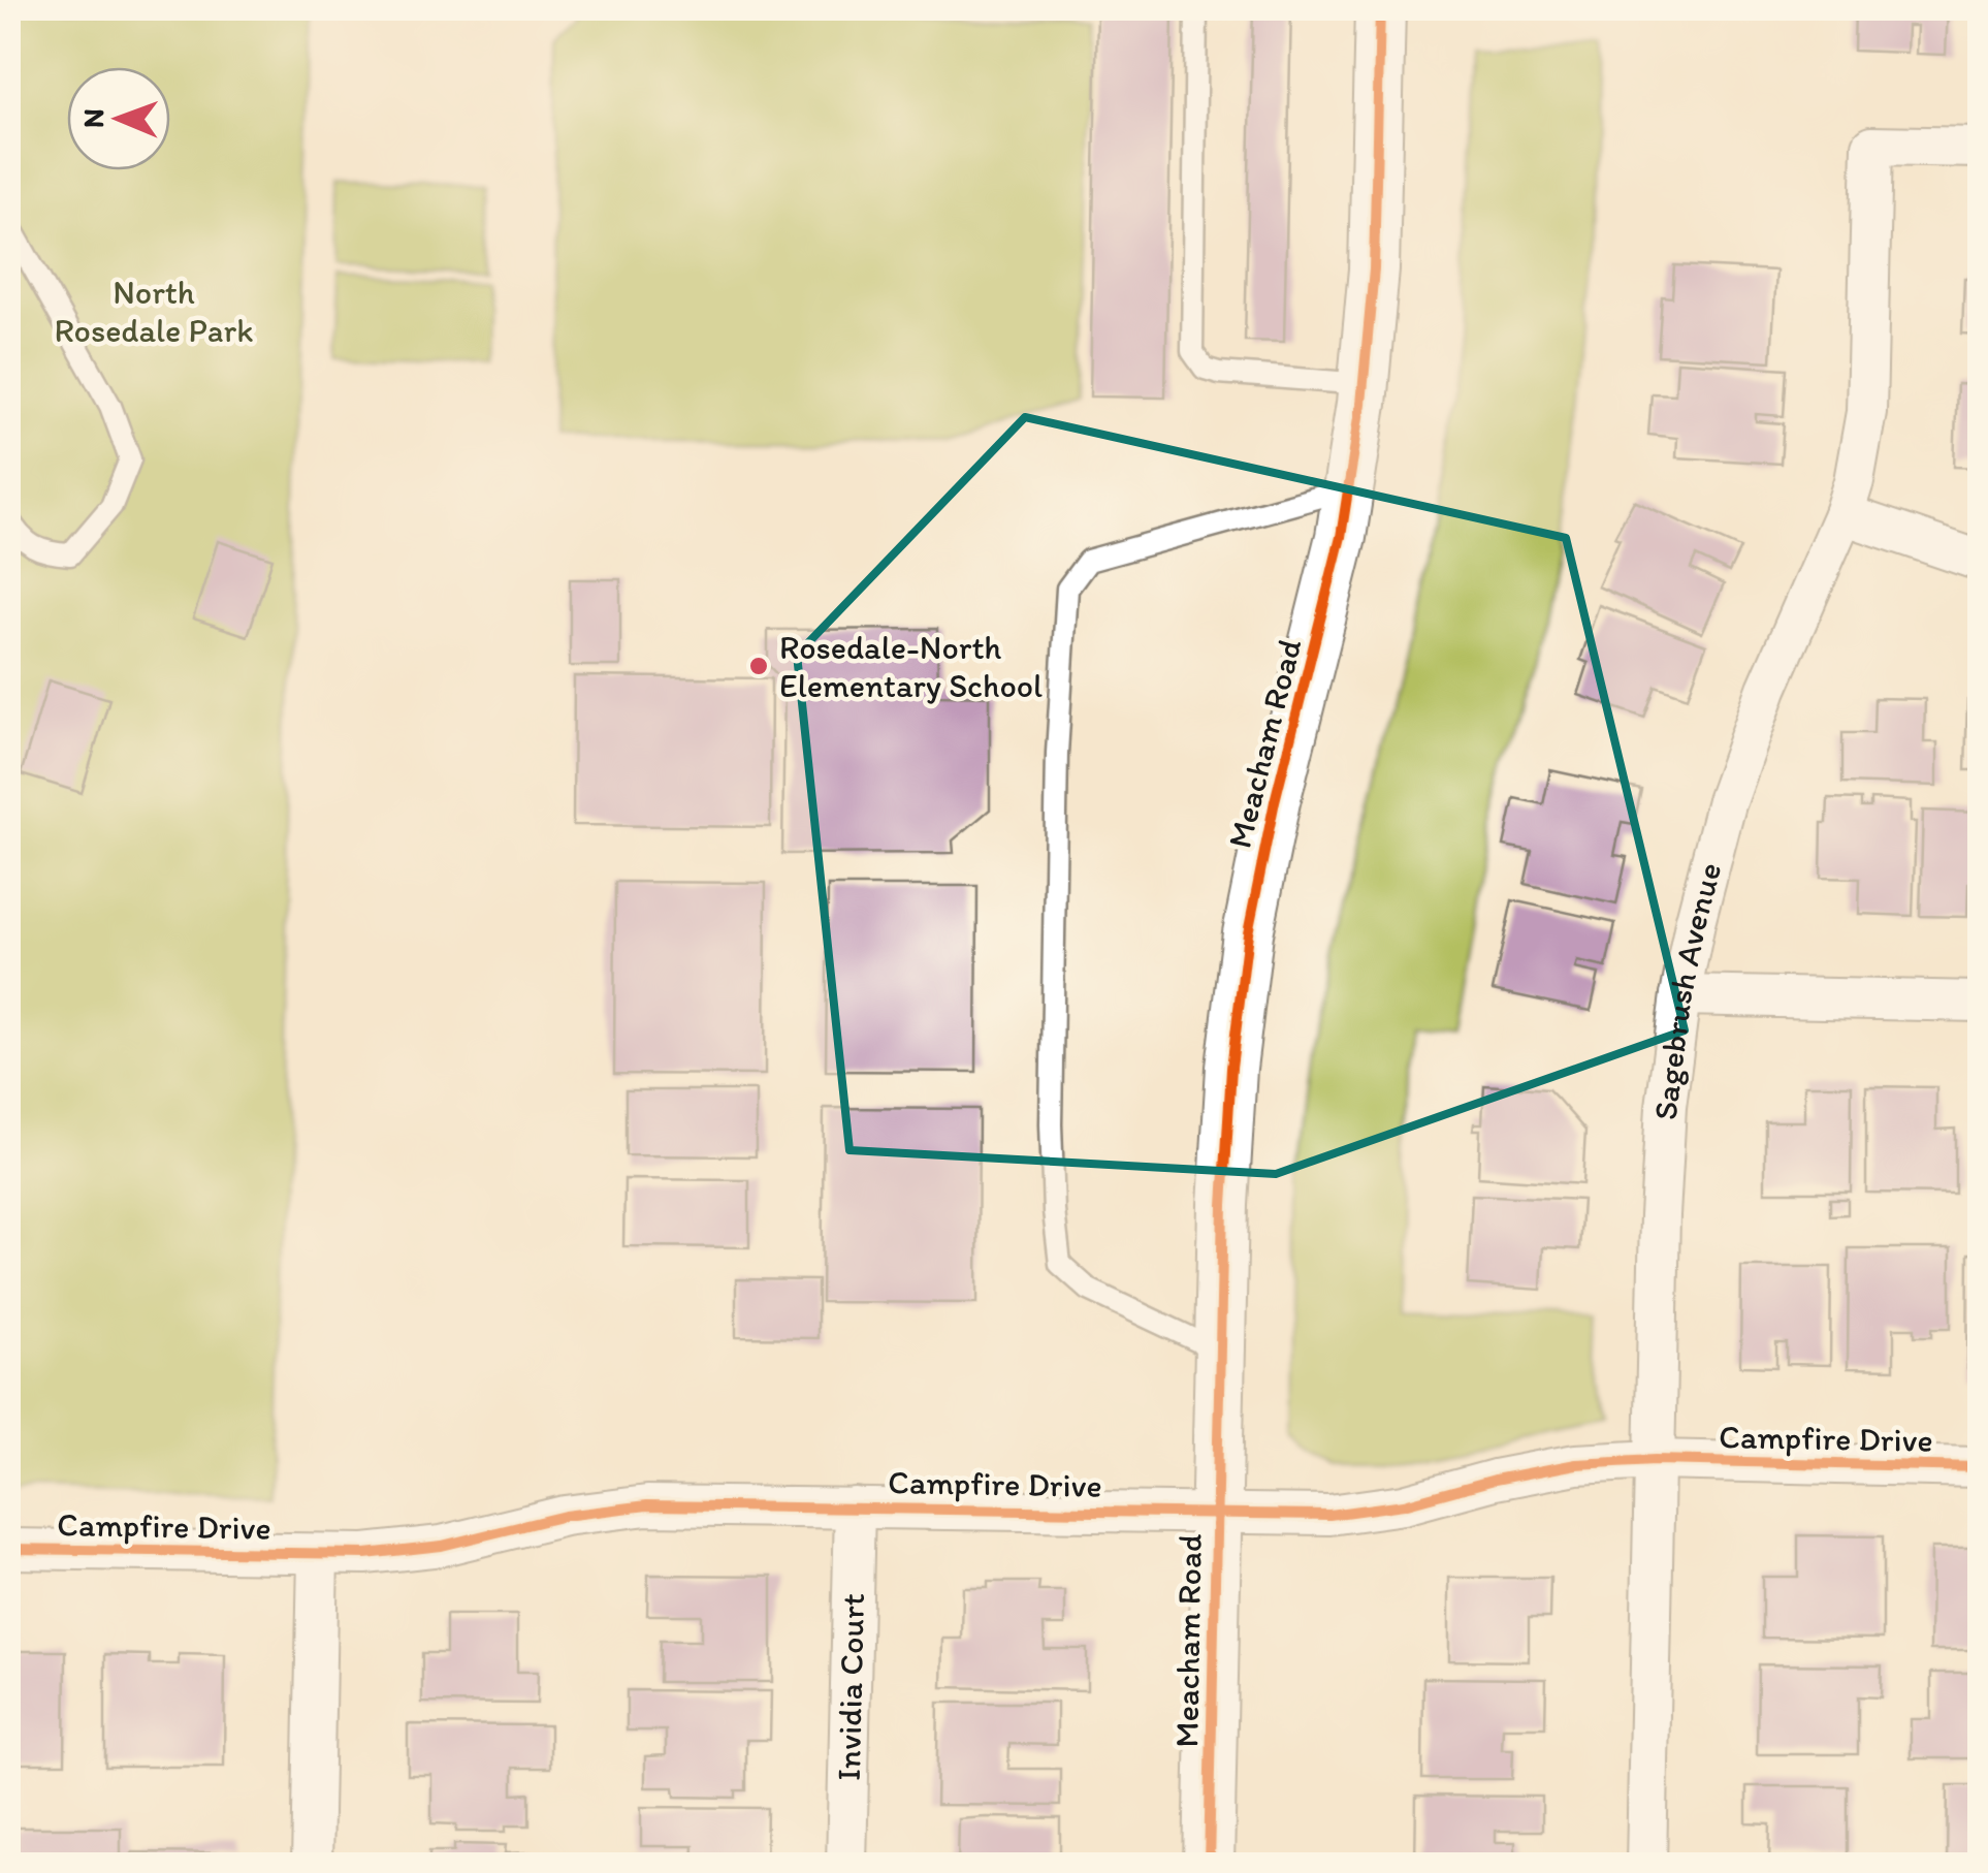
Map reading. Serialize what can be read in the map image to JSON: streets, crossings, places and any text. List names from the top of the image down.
{
  "streets": {
    "street": [
      "Meacham Road",
      "Sagebrush Avenue",
      "Campfire Drive",
      "Invidia Court"
    ]
  },
  "crossings": [
    ["Meacham Road", "Campfire Drive"],
    ["Sagebrush Avenue", "Campfire Drive"],
    ["Campfire Drive", "Invidia Court"]
  ],
  "parks": ["North Rosedale Park"],
  "places": ["Rosedale-North Elementary School"],
  "north": "left"
}
